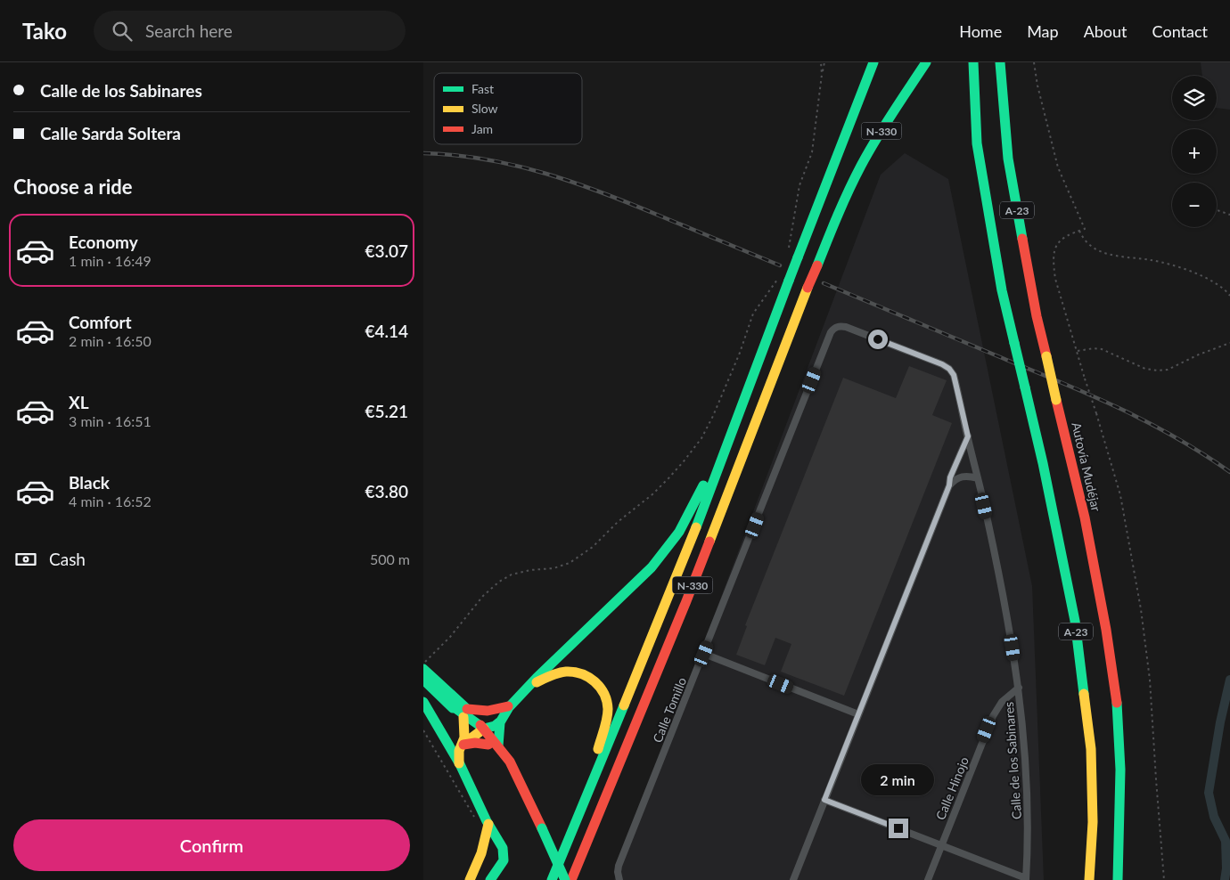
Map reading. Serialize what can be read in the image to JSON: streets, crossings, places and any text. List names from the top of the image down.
{
  "streets": {
    "main road": ["N-330", "A-23", "Autovía Mudéjar"],
    "street": ["Calle Tomillo", "Calle de los Sabinares", "Calle Hinojo"]
  },
  "crossings": [
    ["Calle Tomillo", "Calle de los Sabinares"],
    ["Calle de los Sabinares", "Calle Hinojo"]
  ],
  "legend": ["Fast", "Slow", "Jam"],
  "page": {
    "header": "Tako",
    "search": "Search here",
    "nav": [
      "Home",
      "Map",
      "About",
      "Contact"
    ],
    "banner": ["Calle de los Sabinares", "Calle Sarda Soltera"],
    "map_buttons": ["+", "−"],
    "heading": "Choose a ride",
    "list": [
      {
        "name": "Economy",
        "note": "1 min · 16:49",
        "value": "€3.07"
      },
      {
        "name": "Comfort",
        "note": "2 min · 16:50",
        "value": "€4.14"
      },
      {
        "name": "XL",
        "note": "3 min · 16:51",
        "value": "€5.21"
      },
      {
        "name": "Black",
        "note": "4 min · 16:52",
        "value": "€3.80"
      }
    ],
    "pay": ["Cash", "500 m"],
    "bubble": "2 min",
    "buttons": "Confirm"
  }
}
